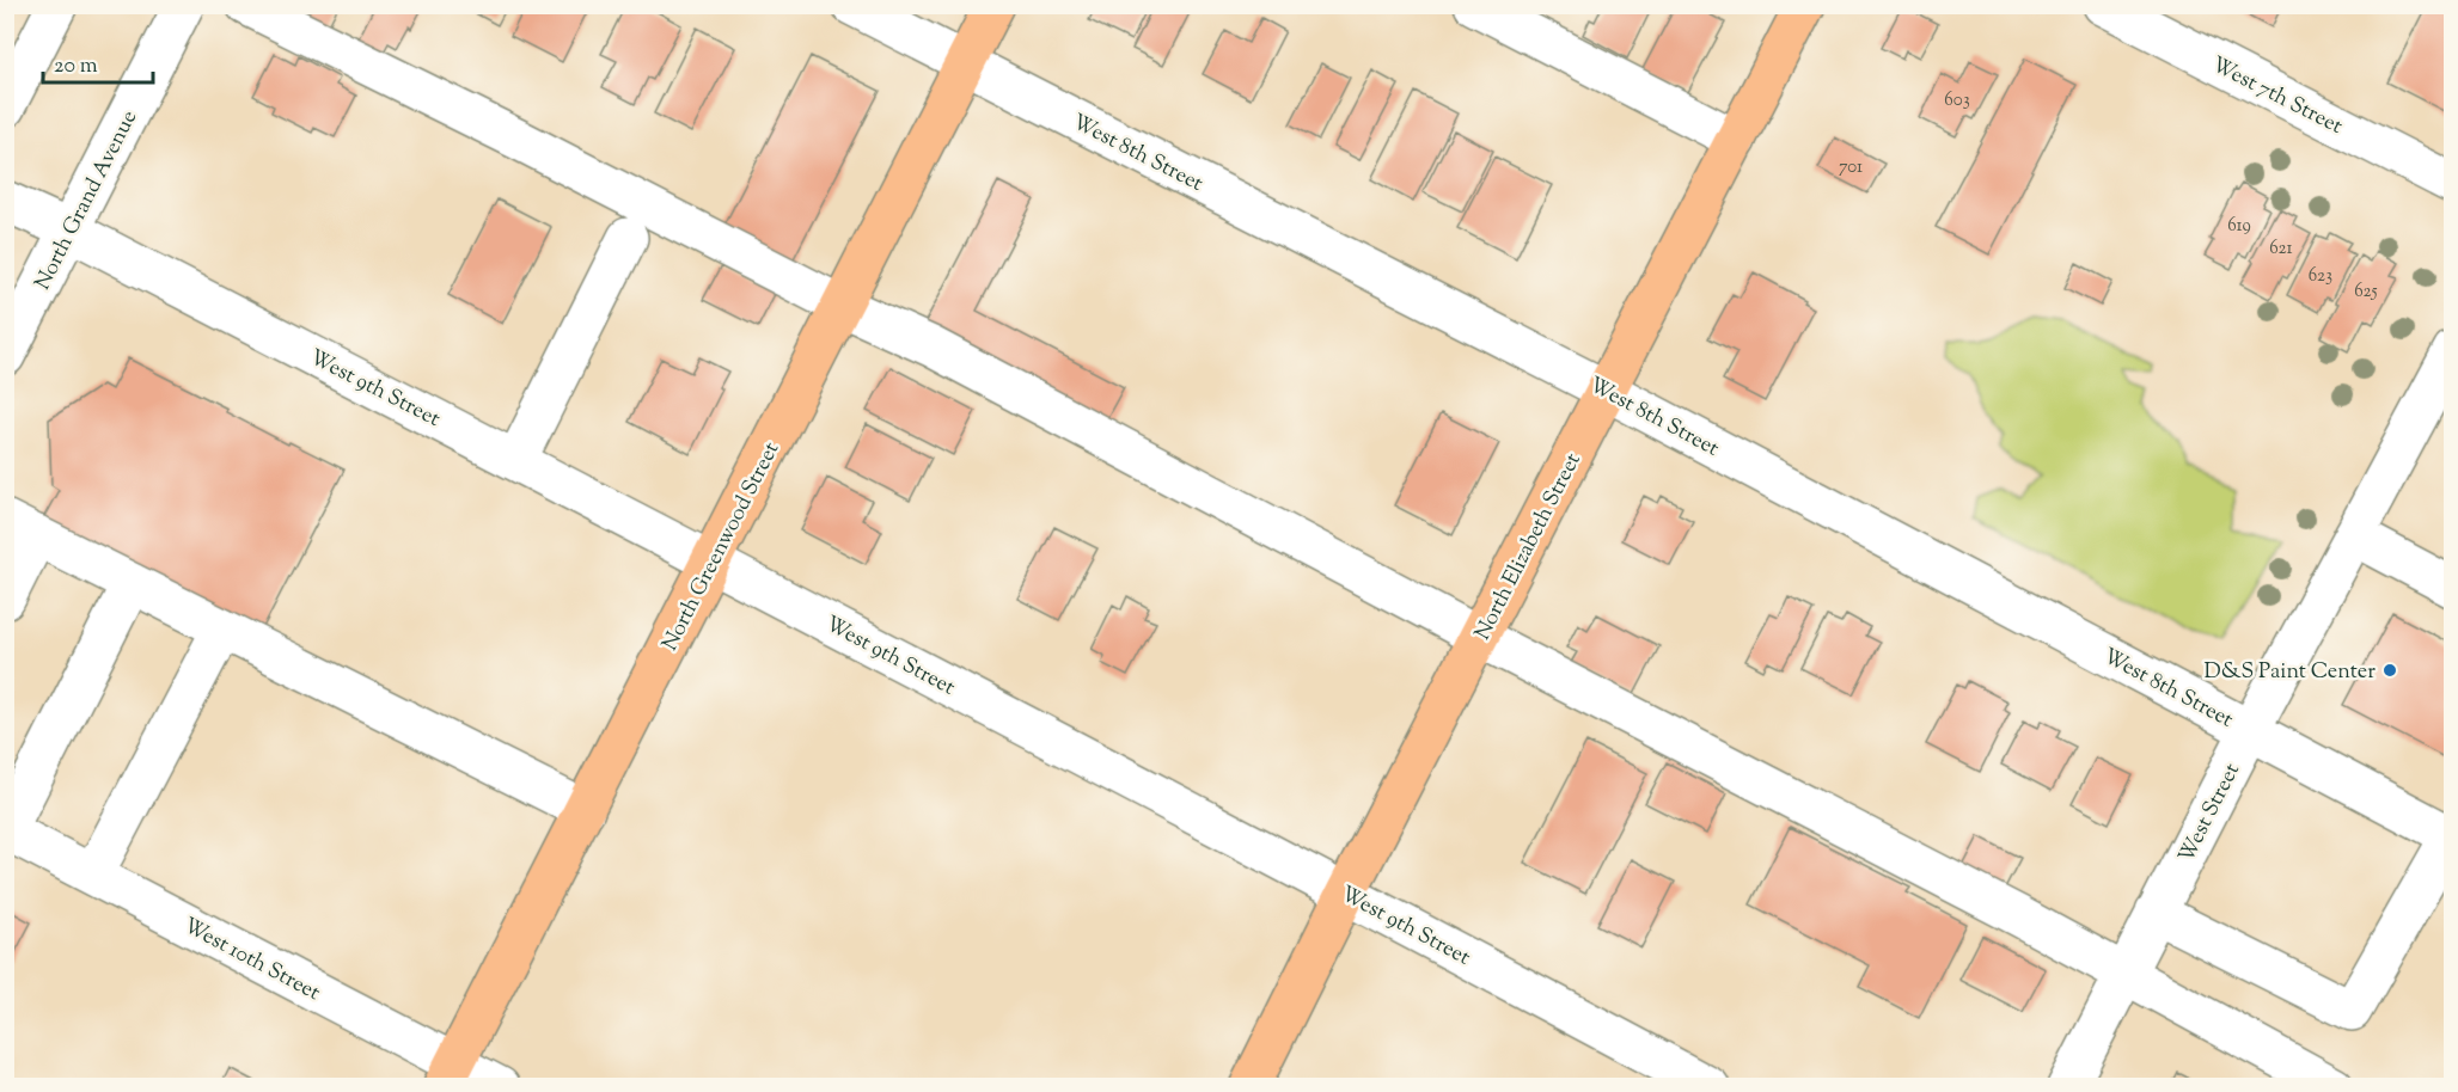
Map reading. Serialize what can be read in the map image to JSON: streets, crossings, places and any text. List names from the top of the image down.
{
  "streets": {
    "main road": ["North Greenwood Street", "North Elizabeth Street"],
    "street": [
      "West 7th Street",
      "West 8th Street",
      "North Grand Avenue",
      "West 9th Street",
      "West Street",
      "West 10th Street"
    ]
  },
  "crossings": [
    ["West 8th Street", "North Greenwood Street"],
    ["West 8th Street", "North Elizabeth Street"],
    ["West 8th Street", "West Street"],
    ["North Grand Avenue", "West 9th Street"],
    ["West 9th Street", "North Greenwood Street"],
    ["West 9th Street", "North Elizabeth Street"],
    ["North Greenwood Street", "West 10th Street"]
  ],
  "places": ["D&S Paint Center"],
  "house_numbers": [
    "603",
    "701",
    "619",
    "621",
    "623",
    "625"
  ],
  "scale_bar": "20 m"
}
